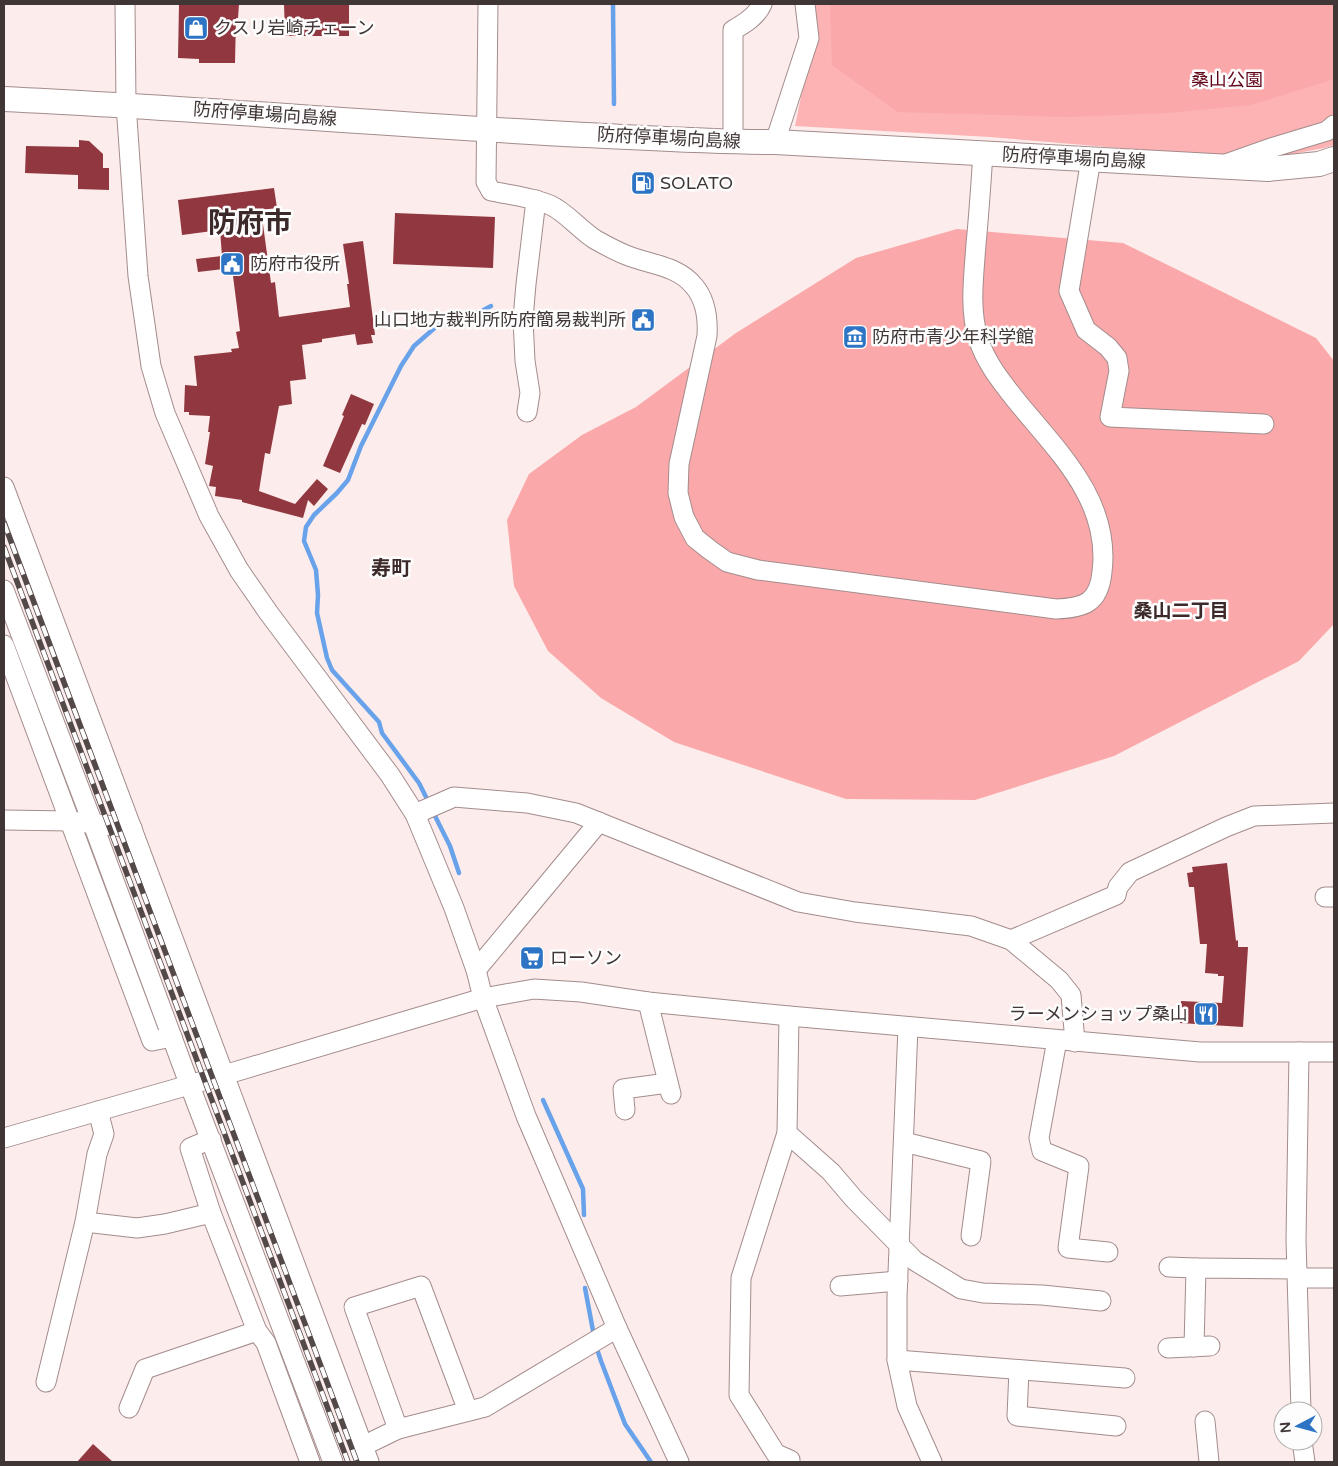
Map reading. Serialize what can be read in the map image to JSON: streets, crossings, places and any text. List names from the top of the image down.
{
  "streets": {
    "main road": ["防府停車場向島線"]
  },
  "districts": ["防府市", "寿町", "桑山二丁目"],
  "parks": ["桑山公園"],
  "places": {
    "shop": ["クスリ岩崎チェーン"],
    "fuel station": ["SOLATO"],
    "public building": ["防府市役所", "山口地方裁判所防府簡易裁判所"],
    "museum": ["防府市青少年科学館"],
    "supermarket": ["ローソン"],
    "restaurant": ["ラーメンショップ桑山"]
  },
  "north": "left"
}
